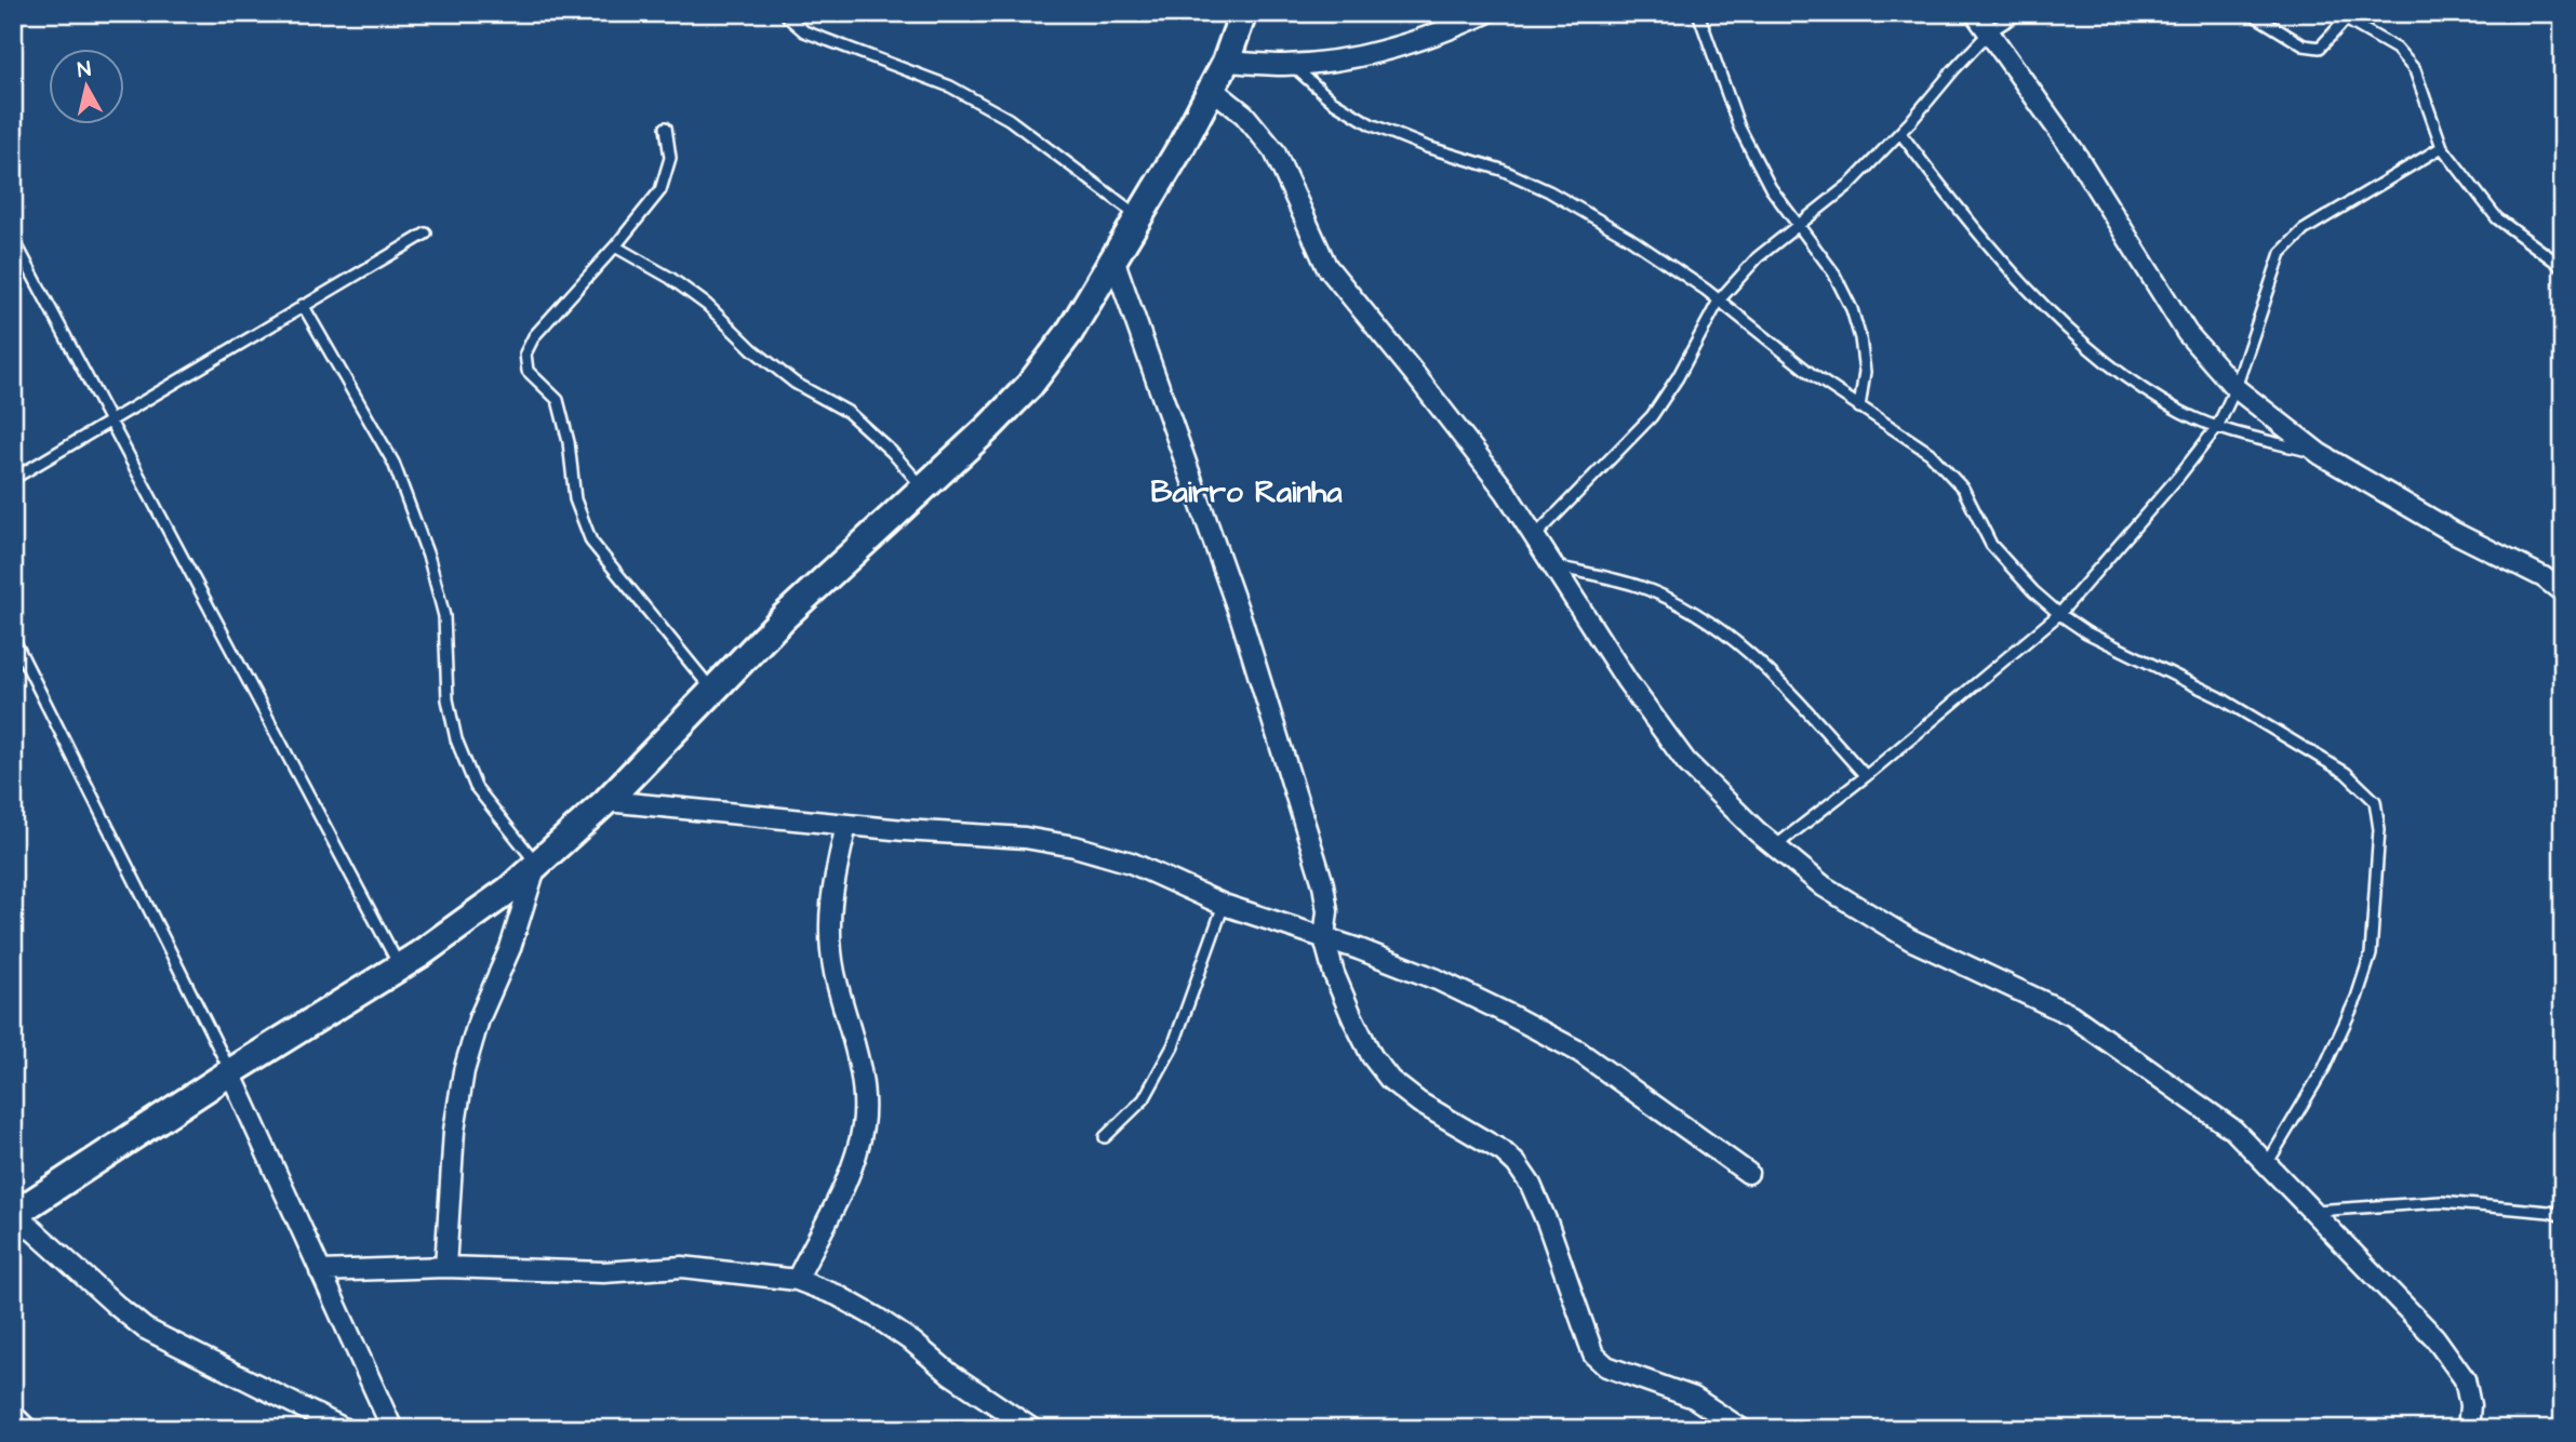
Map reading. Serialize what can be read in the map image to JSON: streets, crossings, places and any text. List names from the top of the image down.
{
  "districts": ["Bairro Rainha"],
  "north": "top"
}
